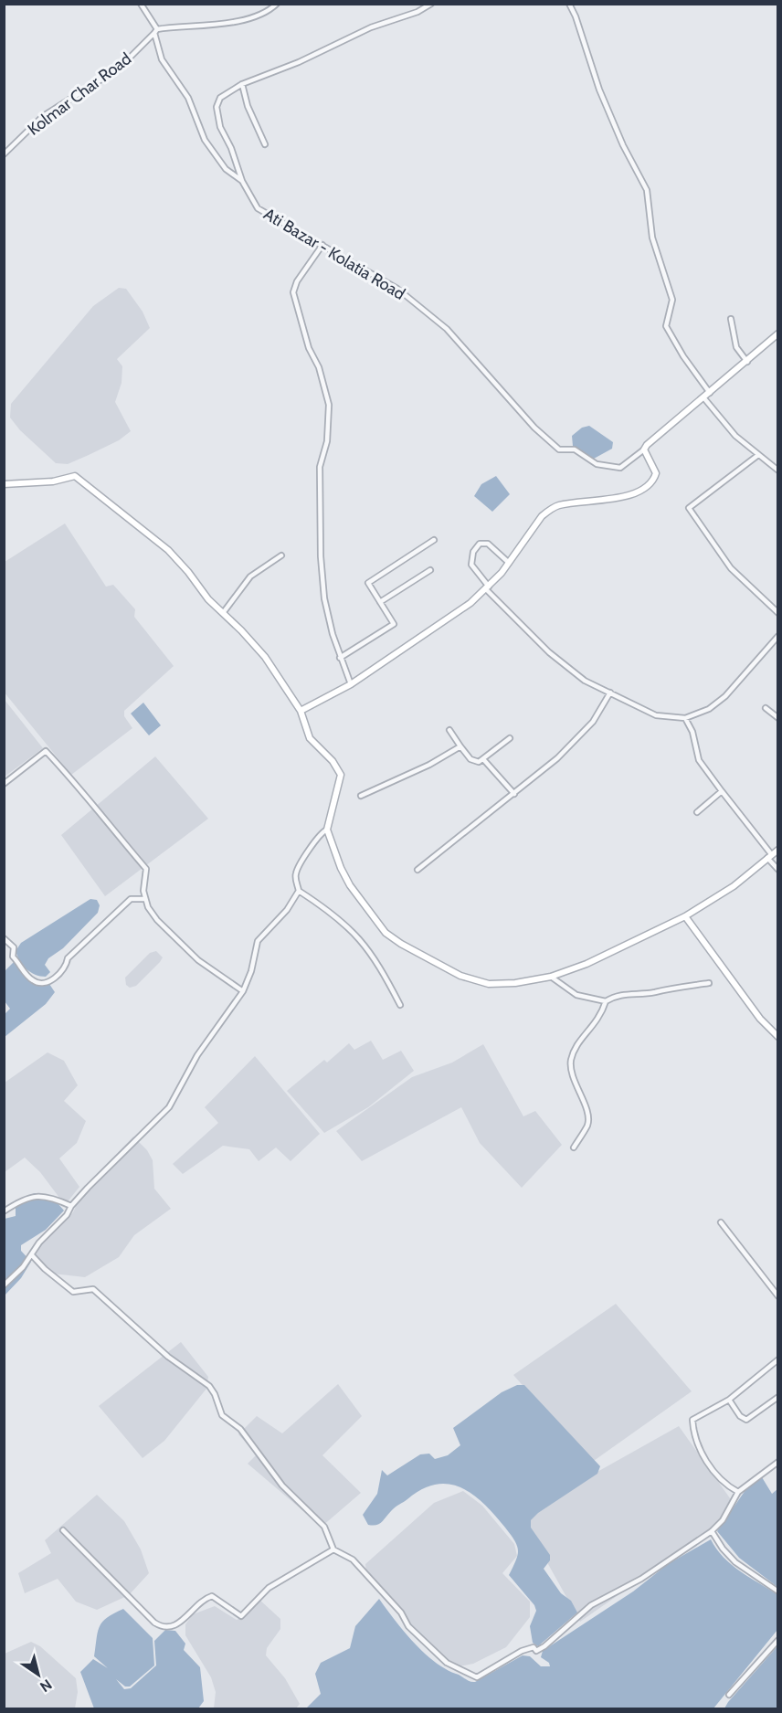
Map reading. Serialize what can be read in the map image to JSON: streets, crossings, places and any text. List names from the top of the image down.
{
  "streets": {
    "street": ["Kolmar Char Road", "Ati Bazar - Kolatia Road"]
  },
  "crossings": [
    ["Kolmar Char Road", "Ati Bazar - Kolatia Road"]
  ],
  "north": "bottom right"
}
